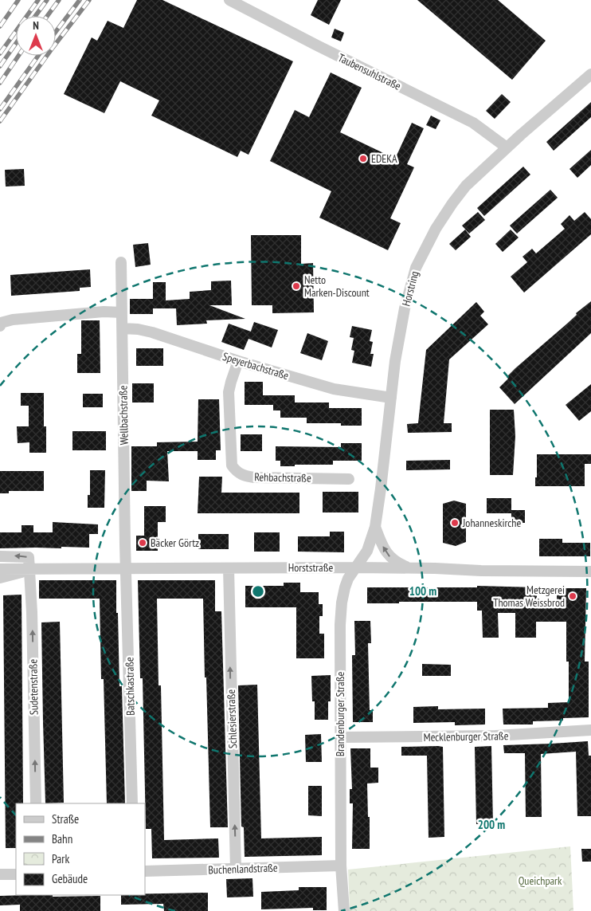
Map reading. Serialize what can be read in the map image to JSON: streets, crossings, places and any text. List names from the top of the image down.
{
  "streets": {
    "street": [
      "Taubensuhlstraße",
      "Horstring",
      "Speyerbachstraße",
      "Wellbachstraße",
      "Rehbachstraße",
      "Horststraße",
      "Batschkastraße",
      "Sudetenstraße",
      "Brandenburger Straße",
      "Schlesierstraße",
      "Mecklenburger Straße",
      "Buchenlandstraße"
    ]
  },
  "crossings": [
    ["Taubensuhlstraße", "Horstring"],
    ["Horstring", "Speyerbachstraße"],
    ["Horstring", "Horststraße"],
    ["Horstring", "Brandenburger Straße"],
    ["Speyerbachstraße", "Wellbachstraße"],
    ["Speyerbachstraße", "Rehbachstraße"],
    ["Wellbachstraße", "Horststraße"],
    ["Wellbachstraße", "Batschkastraße"],
    ["Horststraße", "Batschkastraße"],
    ["Horststraße", "Sudetenstraße"],
    ["Horststraße", "Brandenburger Straße"],
    ["Horststraße", "Schlesierstraße"],
    ["Brandenburger Straße", "Mecklenburger Straße"],
    ["Brandenburger Straße", "Buchenlandstraße"],
    ["Schlesierstraße", "Buchenlandstraße"]
  ],
  "one_way": ["Sudetenstraße", "Schlesierstraße"],
  "parks": ["Queichpark"],
  "places": [
    "EDEKA",
    "Netto Marken-Discount",
    "Johanneskirche",
    "Bäcker Görtz",
    "Metzgerei Thomas Weissbrod"
  ],
  "legend": [
    "Straße",
    "Bahn",
    "Park",
    "Gebäude"
  ],
  "north": "top",
  "rings": ["100 m", "200 m"]
}
